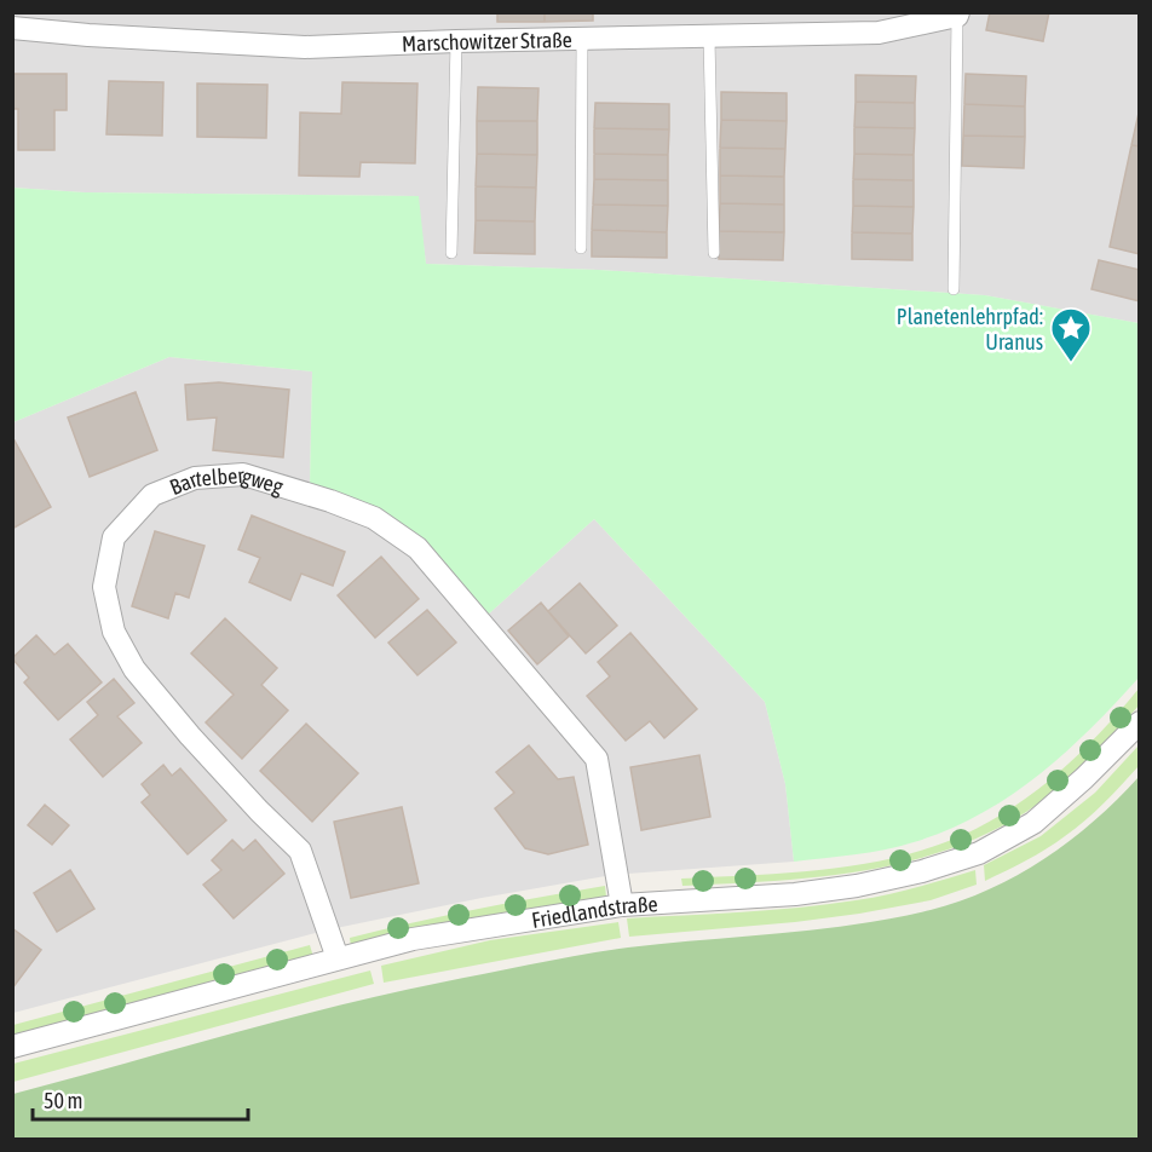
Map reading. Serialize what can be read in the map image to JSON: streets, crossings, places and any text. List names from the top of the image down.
{
  "streets": {
    "street": ["Marschowitzer Straße", "Bartelbergweg", "Friedlandstraße"]
  },
  "crossings": [
    ["Bartelbergweg", "Friedlandstraße"]
  ],
  "places": {
    "place": ["Planetenlehrpfad: Uranus"]
  },
  "scale_bar": "50 m"
}
